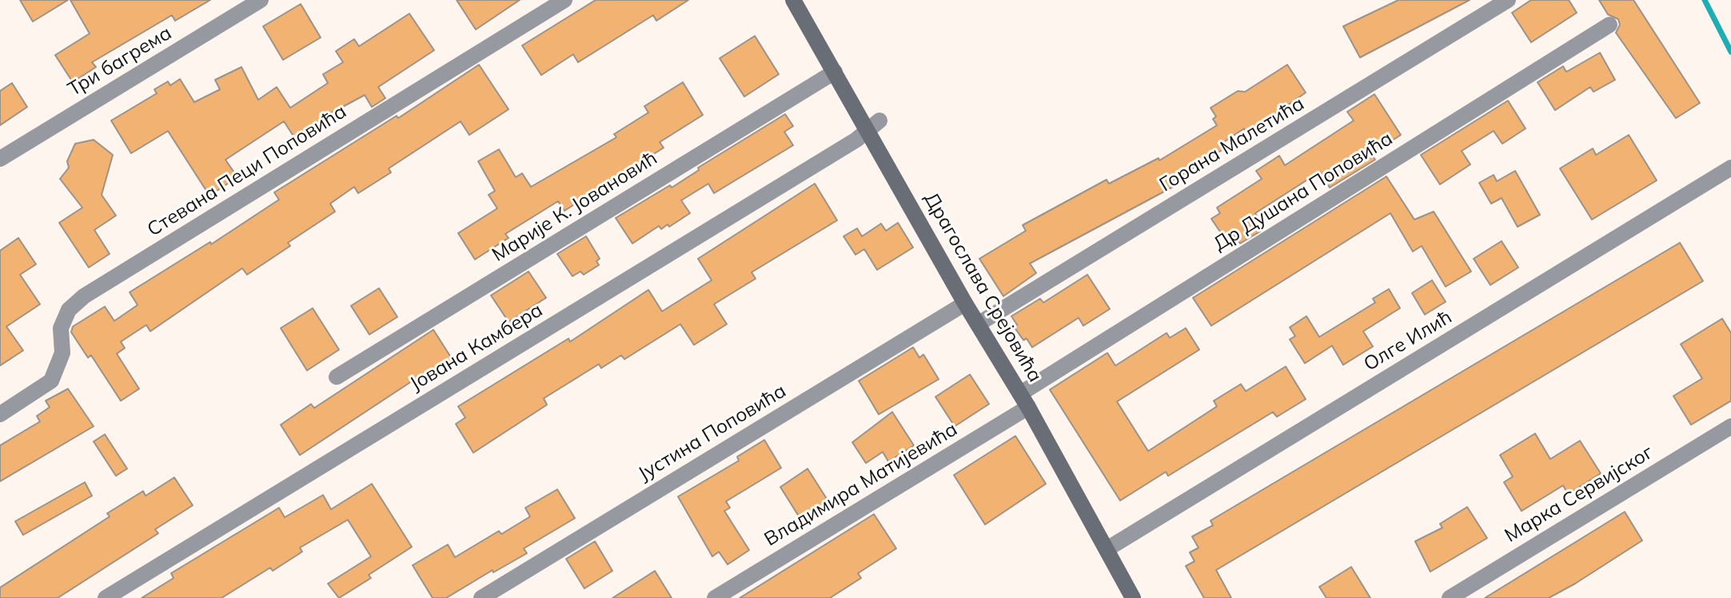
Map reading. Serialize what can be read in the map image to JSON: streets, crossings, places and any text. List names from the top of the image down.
{
  "streets": {
    "street": [
      "Три багрема",
      "Горана Малетића",
      "Стевана Пеци Поповића",
      "Др Душана Поповића",
      "Марије К. Јовановић",
      "Драгослава Срејовића",
      "Олге Илић",
      "Јована Камбера",
      "Јустина Поповића",
      "Владимира Матијевића",
      "Марка Сервијског"
    ]
  },
  "crossings": [
    ["Горана Малетића", "Драгослава Срејовића"],
    ["Др Душана Поповића", "Драгослава Срејовића"],
    ["Др Душана Поповића", "Владимира Матијевића"],
    ["Марије К. Јовановић", "Драгослава Срејовића"],
    ["Драгослава Срејовића", "Олге Илић"],
    ["Драгослава Срејовића", "Јована Камбера"],
    ["Драгослава Срејовића", "Јустина Поповића"],
    ["Драгослава Срејовића", "Владимира Матијевића"]
  ]
}
